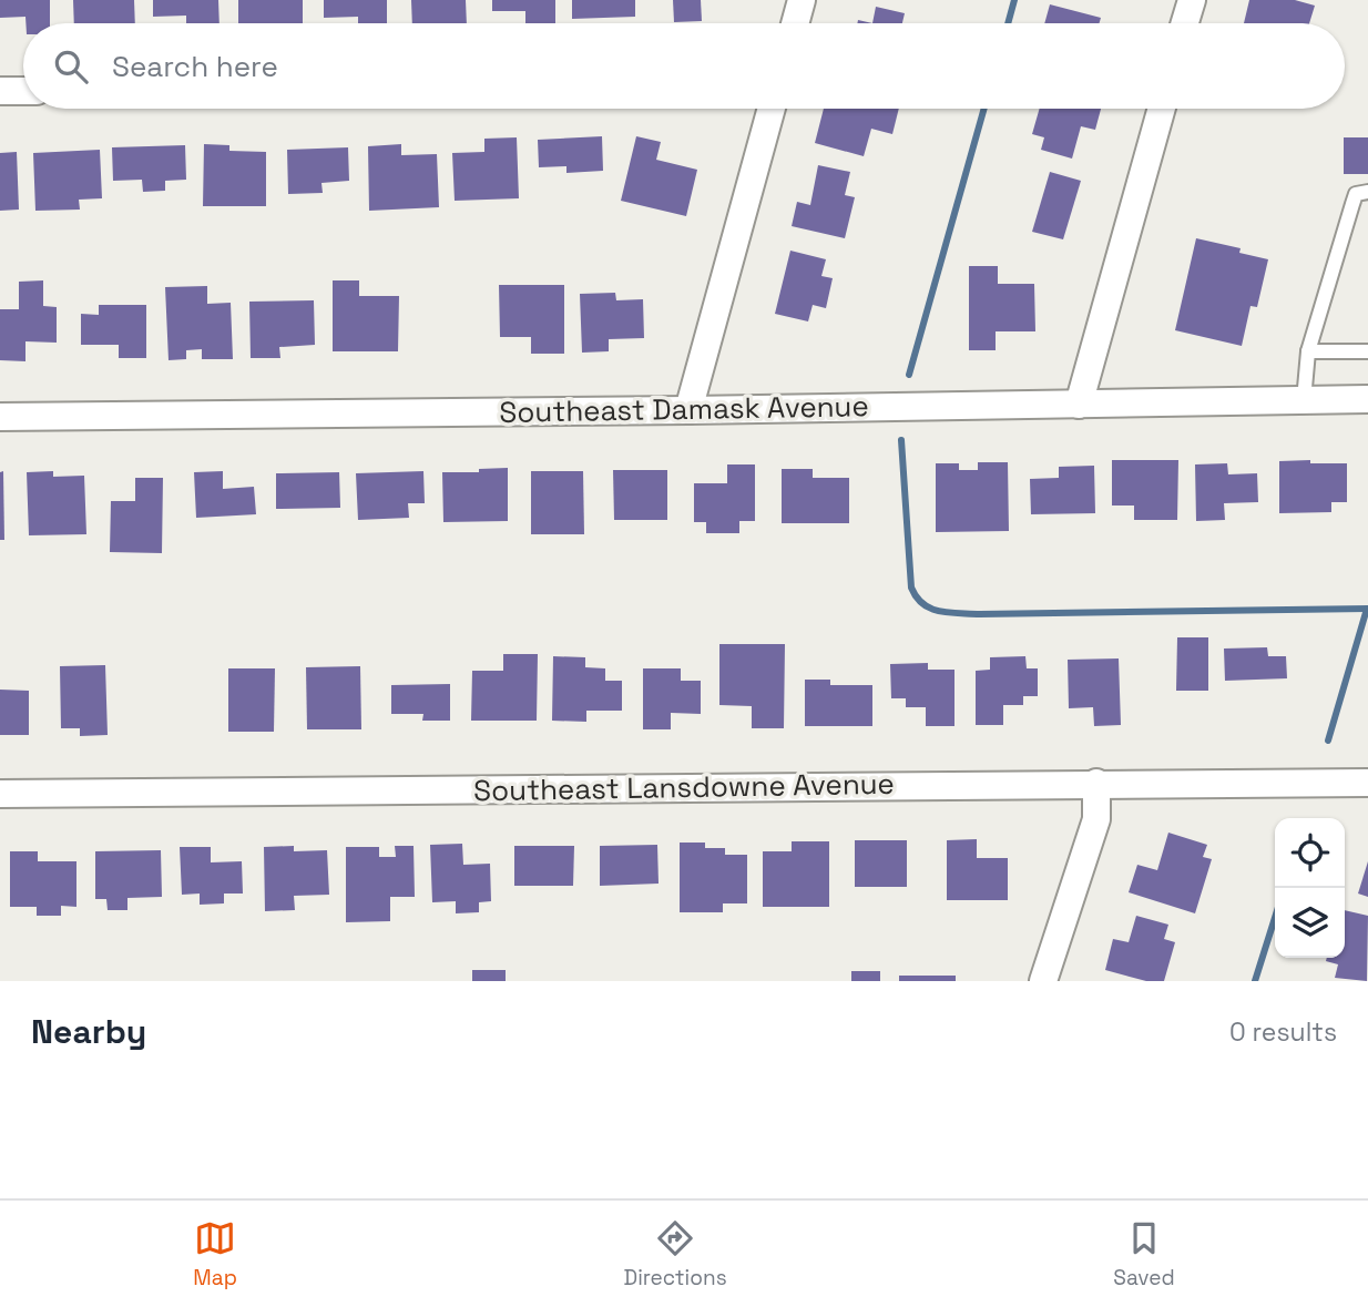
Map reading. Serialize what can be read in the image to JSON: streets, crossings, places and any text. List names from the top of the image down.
{
  "streets": {
    "street": ["Southeast Damask Avenue", "Southeast Lansdowne Avenue"]
  },
  "page": {
    "search": "Search here",
    "heading": ["Nearby", "0 results"],
    "nav": ["Map", "Directions", "Saved"]
  }
}
